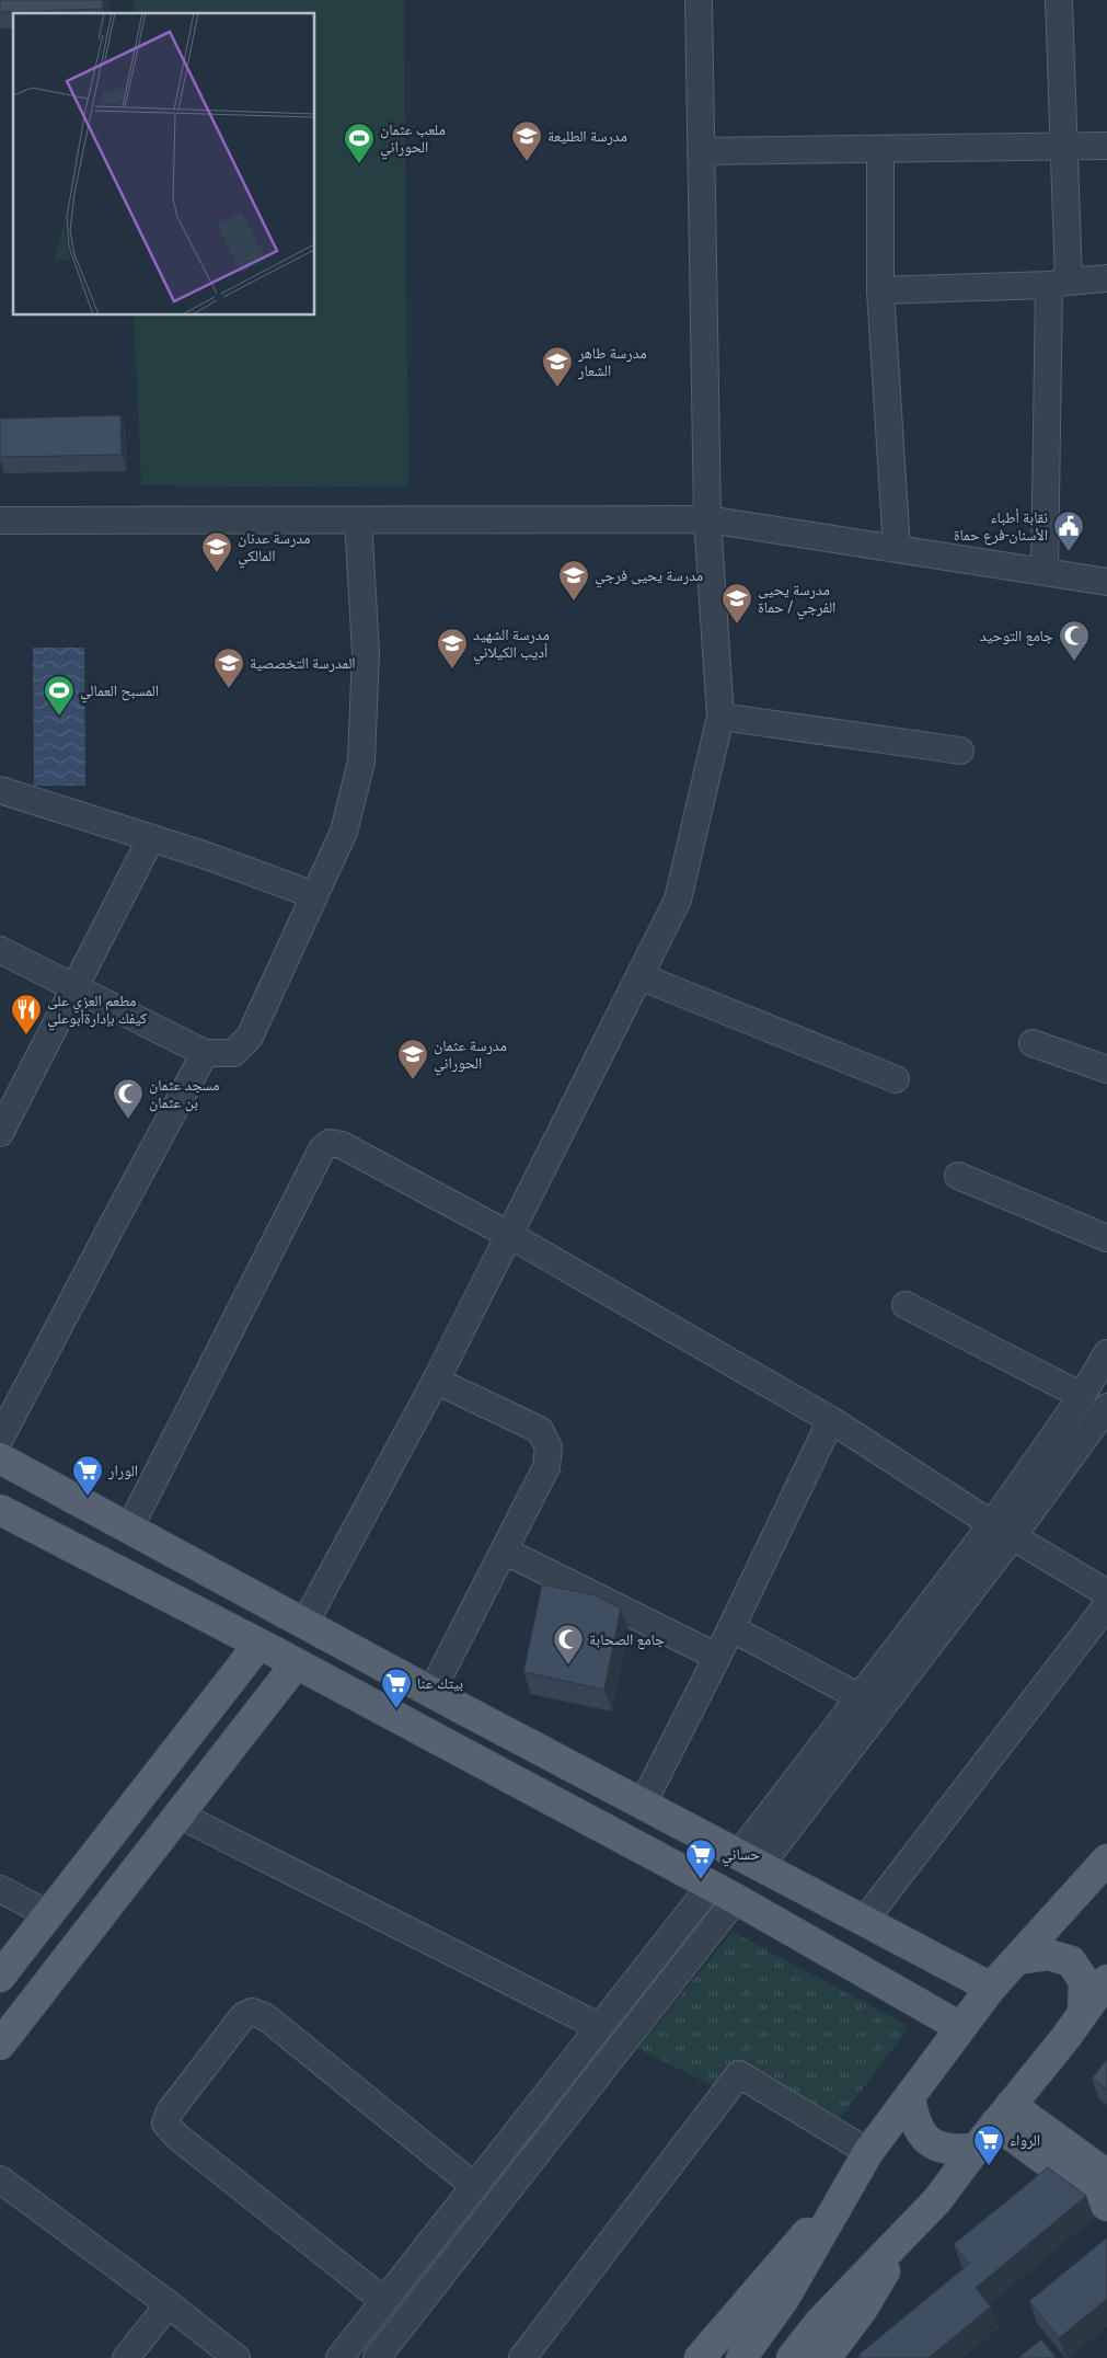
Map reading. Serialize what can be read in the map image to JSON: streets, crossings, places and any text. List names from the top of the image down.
{
  "places": {
    "school or university": [
      "مدرسة الطليعة",
      "مدرسة طاهر الشعار",
      "مدرسة عدنان المالكي",
      "مدرسة يحيى فرجي",
      "مدرسة يحيى الفرجي / حماة",
      "مدرسة الشهيد أديب الكيلاني",
      "المدرسة التخصصية",
      "مدرسة عثمان الحوراني"
    ],
    "sports": ["ملعب عثمان الحوراني", "المسبح العمالي"],
    "public building": ["نقابة أطباء الأسنان-فرع حماة"],
    "mosque": ["جامع التوحيد", "مسجد عثمان بن عثمان", "جامع الصحابة"],
    "restaurant": ["مطعم العزي على كيفك بإدارةأبوعلي"],
    "supermarket": [
      "الورار",
      "بيتك عنا",
      "حساني",
      "الرواء"
    ]
  }
}
